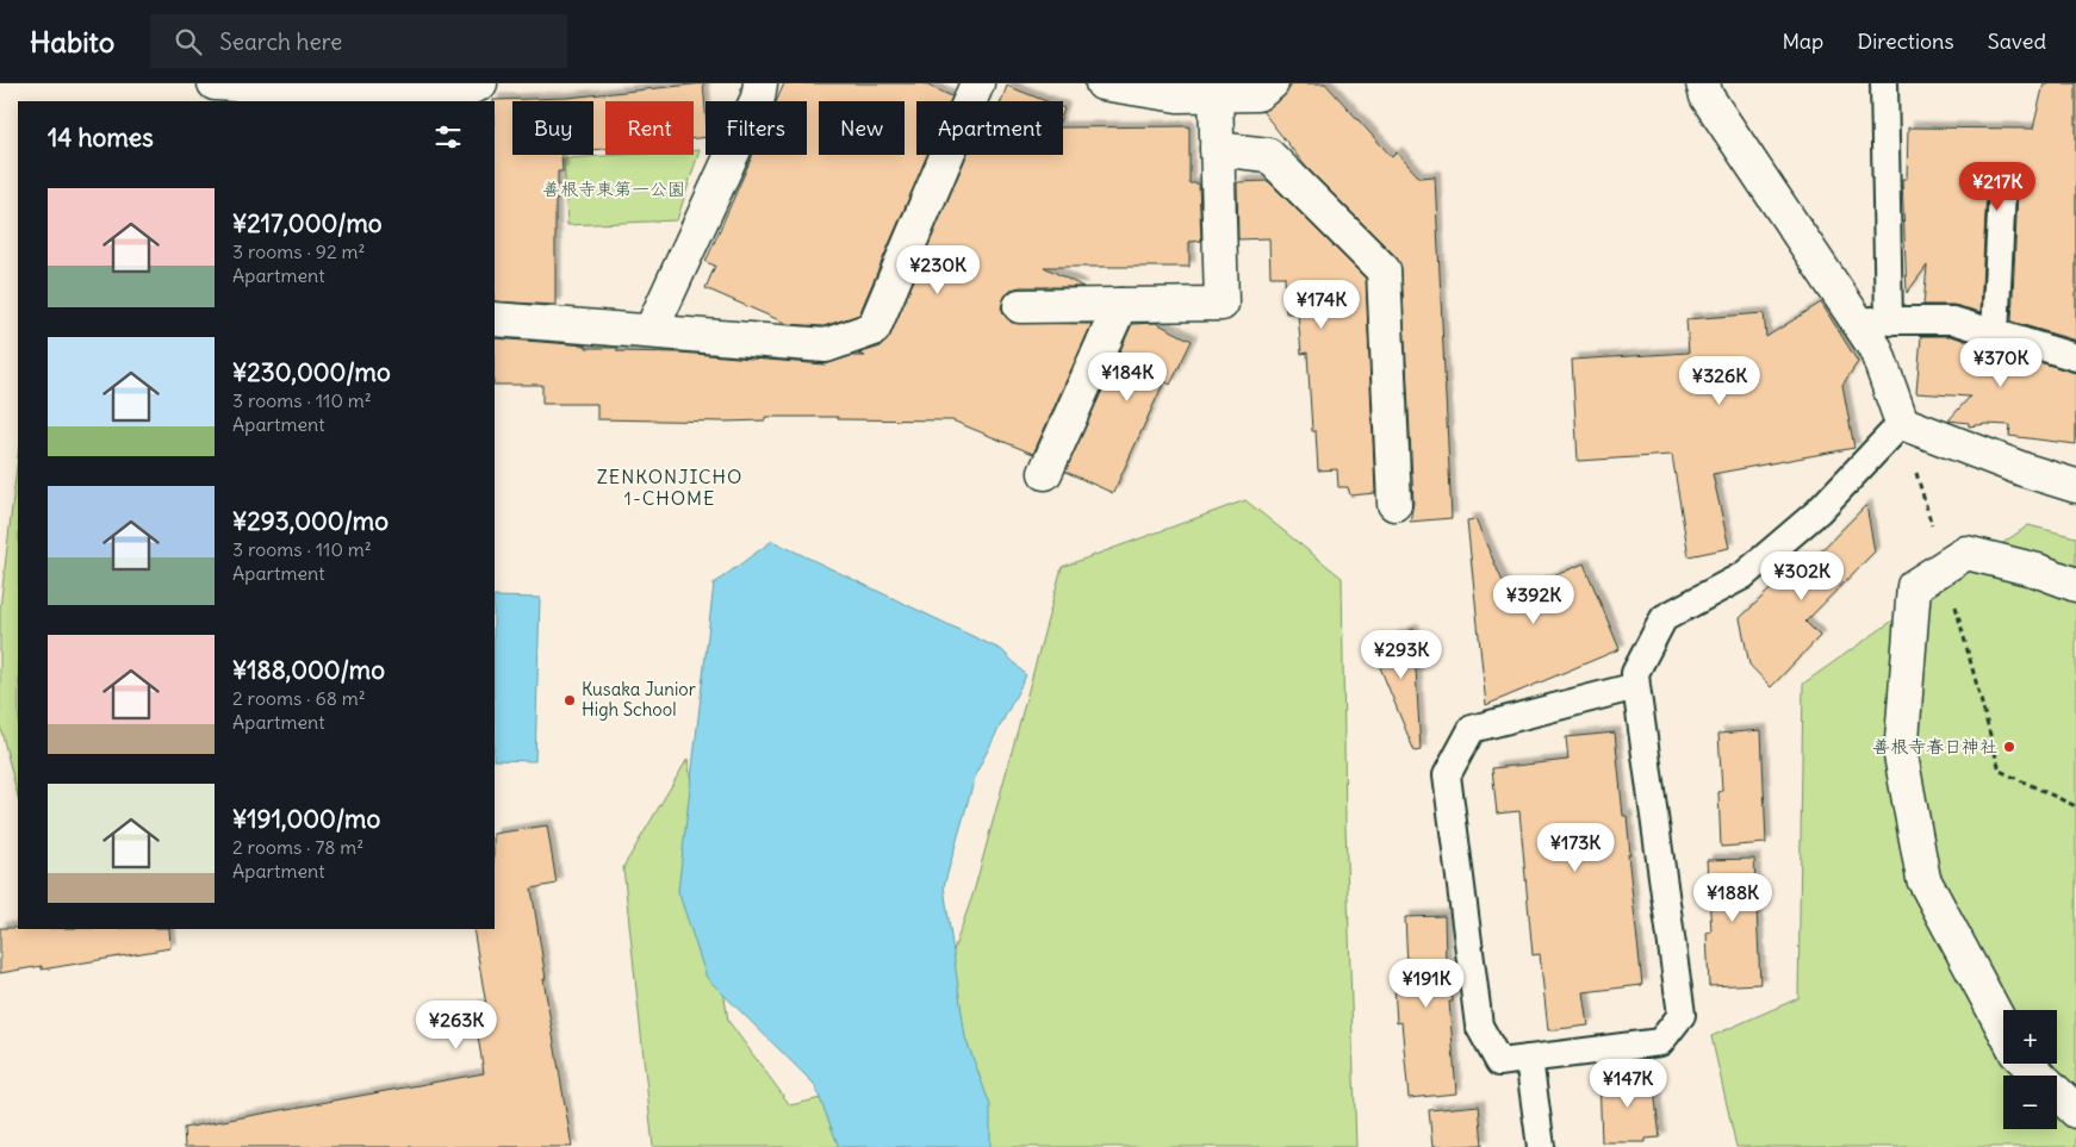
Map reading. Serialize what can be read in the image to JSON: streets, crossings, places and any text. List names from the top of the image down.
{
  "districts": ["ZENKONJICHO 1-CHOME"],
  "parks": ["善根寺東第一公園"],
  "places": ["Kusaka Junior High School", "善根寺春日神社"],
  "page": {
    "header": "Habito",
    "search": "Search here",
    "nav": ["Map", "Directions", "Saved"],
    "chip": [
      "Buy",
      "Rent",
      "Filters",
      "New",
      "Apartment"
    ],
    "heading": "14 homes",
    "price": [
      "¥217K",
      "¥230K",
      "¥174K",
      "¥370K",
      "¥184K",
      "¥326K",
      "¥302K",
      "¥392K",
      "¥293K",
      "¥173K",
      "¥188K",
      "¥191K",
      "¥263K",
      "¥147K"
    ],
    "list": [
      {
        "name": "¥217,000/mo",
        "note": "3 rooms · 92 m² · Apartment"
      },
      {
        "name": "¥230,000/mo",
        "note": "3 rooms · 110 m² · Apartment"
      },
      {
        "name": "¥293,000/mo",
        "note": "3 rooms · 110 m² · Apartment"
      },
      {
        "name": "¥188,000/mo",
        "note": "2 rooms · 68 m² · Apartment"
      },
      {
        "name": "¥191,000/mo",
        "note": "2 rooms · 78 m² · Apartment"
      }
    ],
    "map_buttons": ["+", "−"]
  }
}
